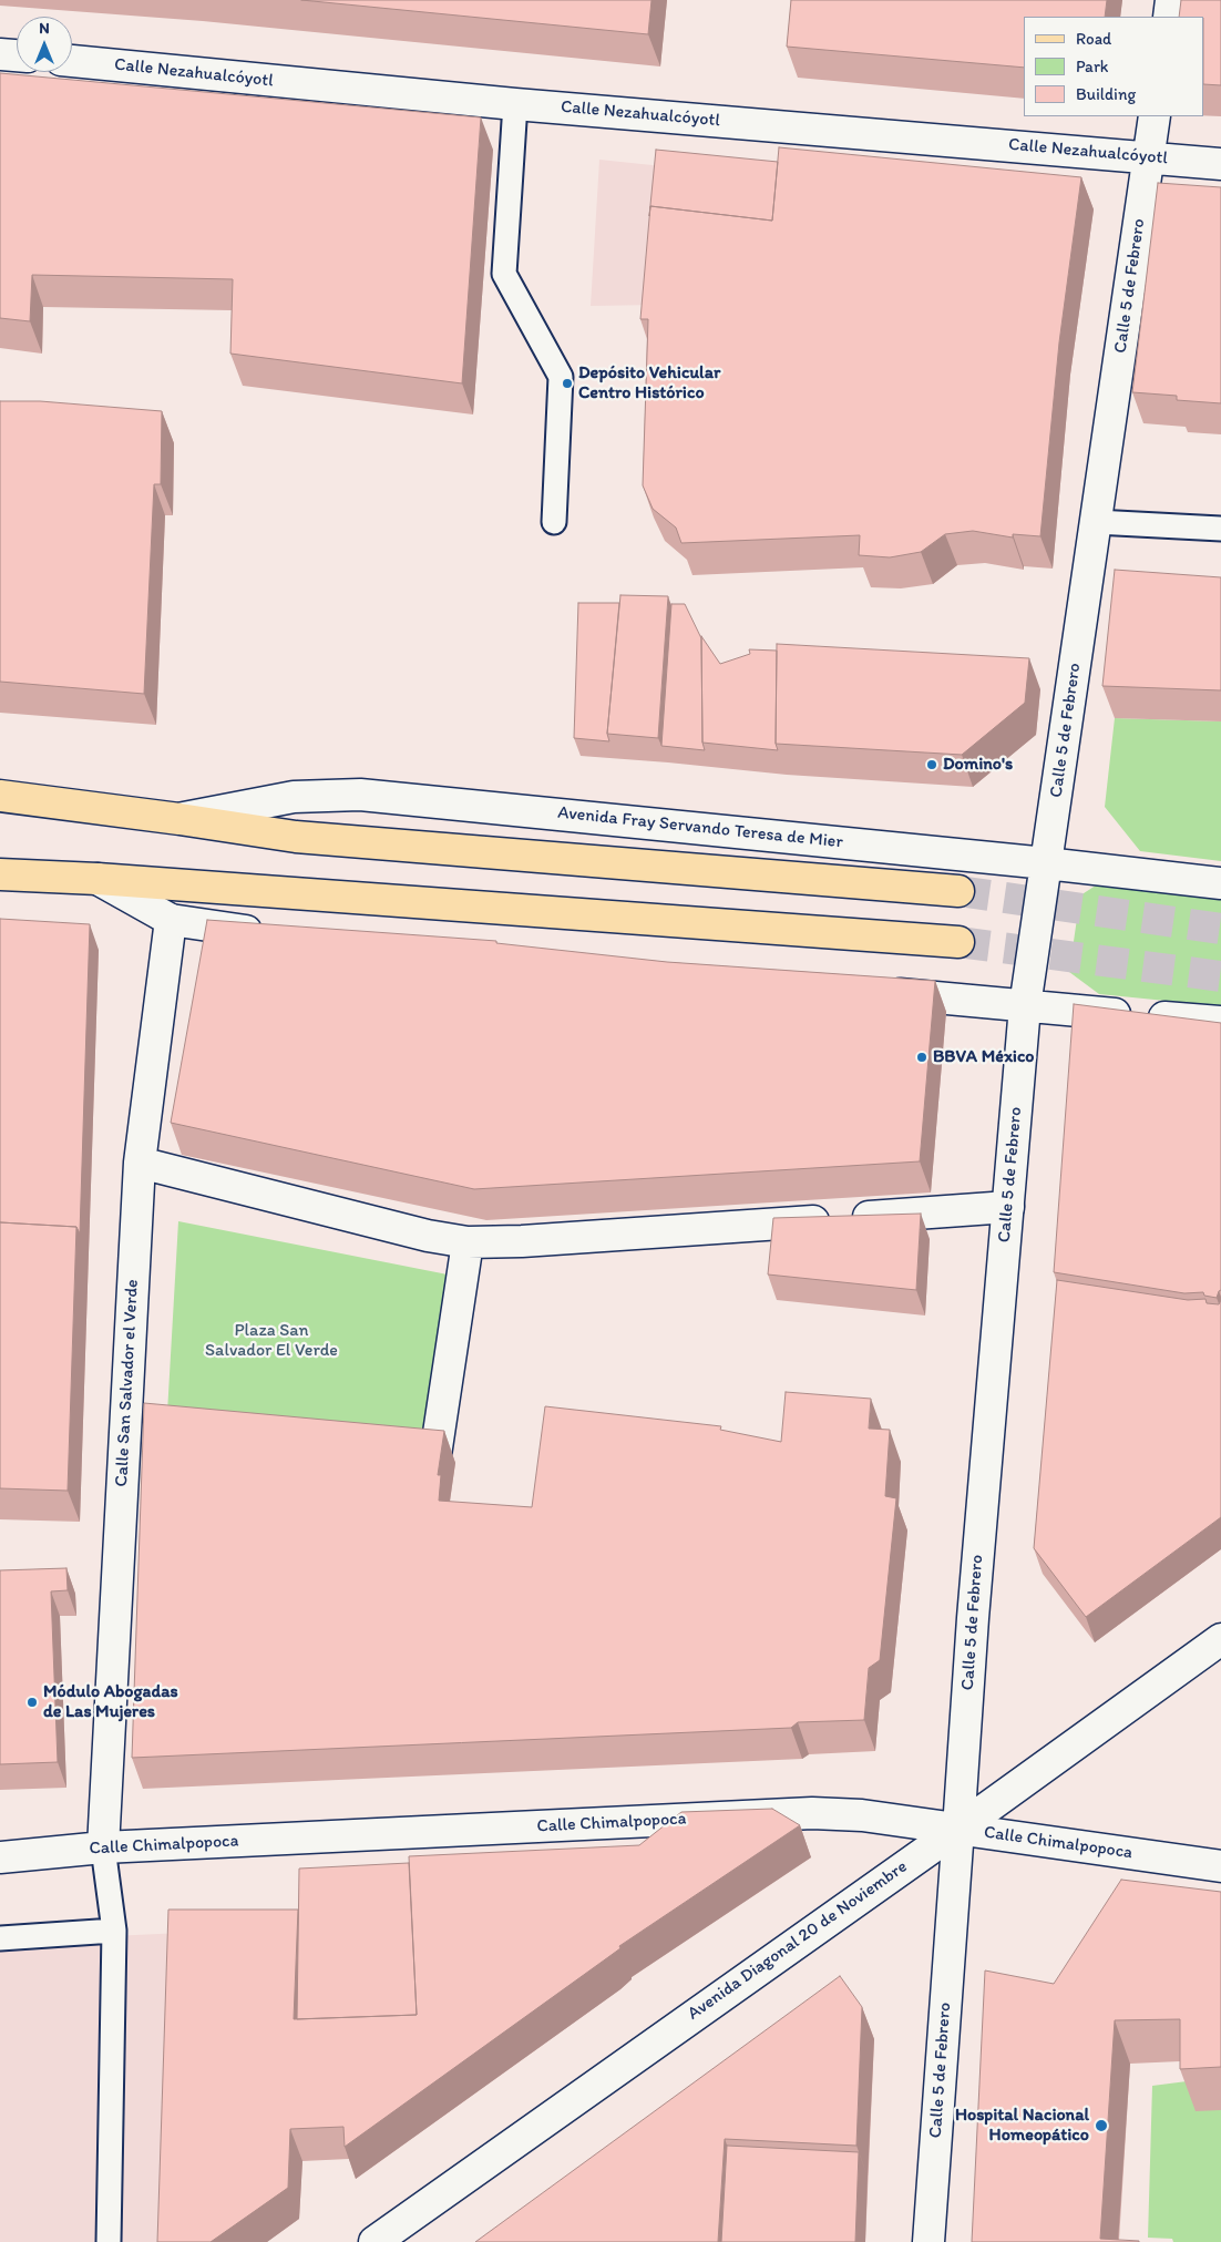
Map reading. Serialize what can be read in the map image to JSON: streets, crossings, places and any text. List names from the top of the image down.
{
  "streets": {
    "main road": ["Avenida Fray Servando Teresa de Mier"],
    "street": [
      "Calle Nezahualcóyotl",
      "Calle 5 de Febrero",
      "Calle San Salvador el Verde",
      "Calle Chimalpopoca",
      "Avenida Diagonal 20 de Noviembre"
    ]
  },
  "crossings": [
    ["Calle Nezahualcóyotl", "Calle 5 de Febrero"],
    ["Calle 5 de Febrero", "Avenida Fray Servando Teresa de Mier"],
    ["Calle 5 de Febrero", "Calle Chimalpopoca"],
    ["Calle 5 de Febrero", "Avenida Diagonal 20 de Noviembre"],
    ["Calle San Salvador el Verde", "Calle Chimalpopoca"],
    ["Calle Chimalpopoca", "Avenida Diagonal 20 de Noviembre"]
  ],
  "parks": ["Plaza San Salvador El Verde"],
  "places": [
    "Depósito Vehicular Centro Histórico",
    "Domino's",
    "BBVA México",
    "Módulo Abogadas de Las Mujeres",
    "Hospital Nacional Homeopático"
  ],
  "legend": ["Road", "Park", "Building"],
  "north": "top"
}
